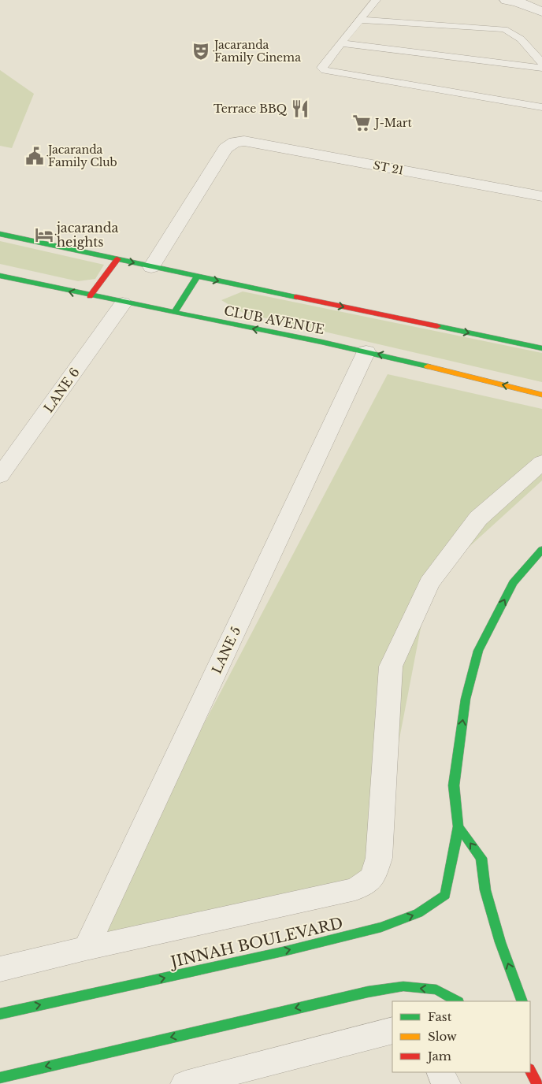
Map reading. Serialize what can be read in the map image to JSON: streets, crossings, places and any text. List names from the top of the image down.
{
  "streets": {
    "street": [
      "ST 21",
      "CLUB AVENUE",
      "LANE 6",
      "LANE 5",
      "JINNAH BOULEVARD"
    ]
  },
  "crossings": [
    ["ST 21", "CLUB AVENUE"],
    ["CLUB AVENUE", "LANE 6"],
    ["CLUB AVENUE", "LANE 5"]
  ],
  "places": {
    "theatre": ["Jacaranda Family Cinema"],
    "restaurant": ["Terrace BBQ"],
    "supermarket": ["J-Mart"],
    "public building": ["Jacaranda Family Club"],
    "hotel": ["jacaranda heights"]
  },
  "legend": ["Fast", "Slow", "Jam"]
}
